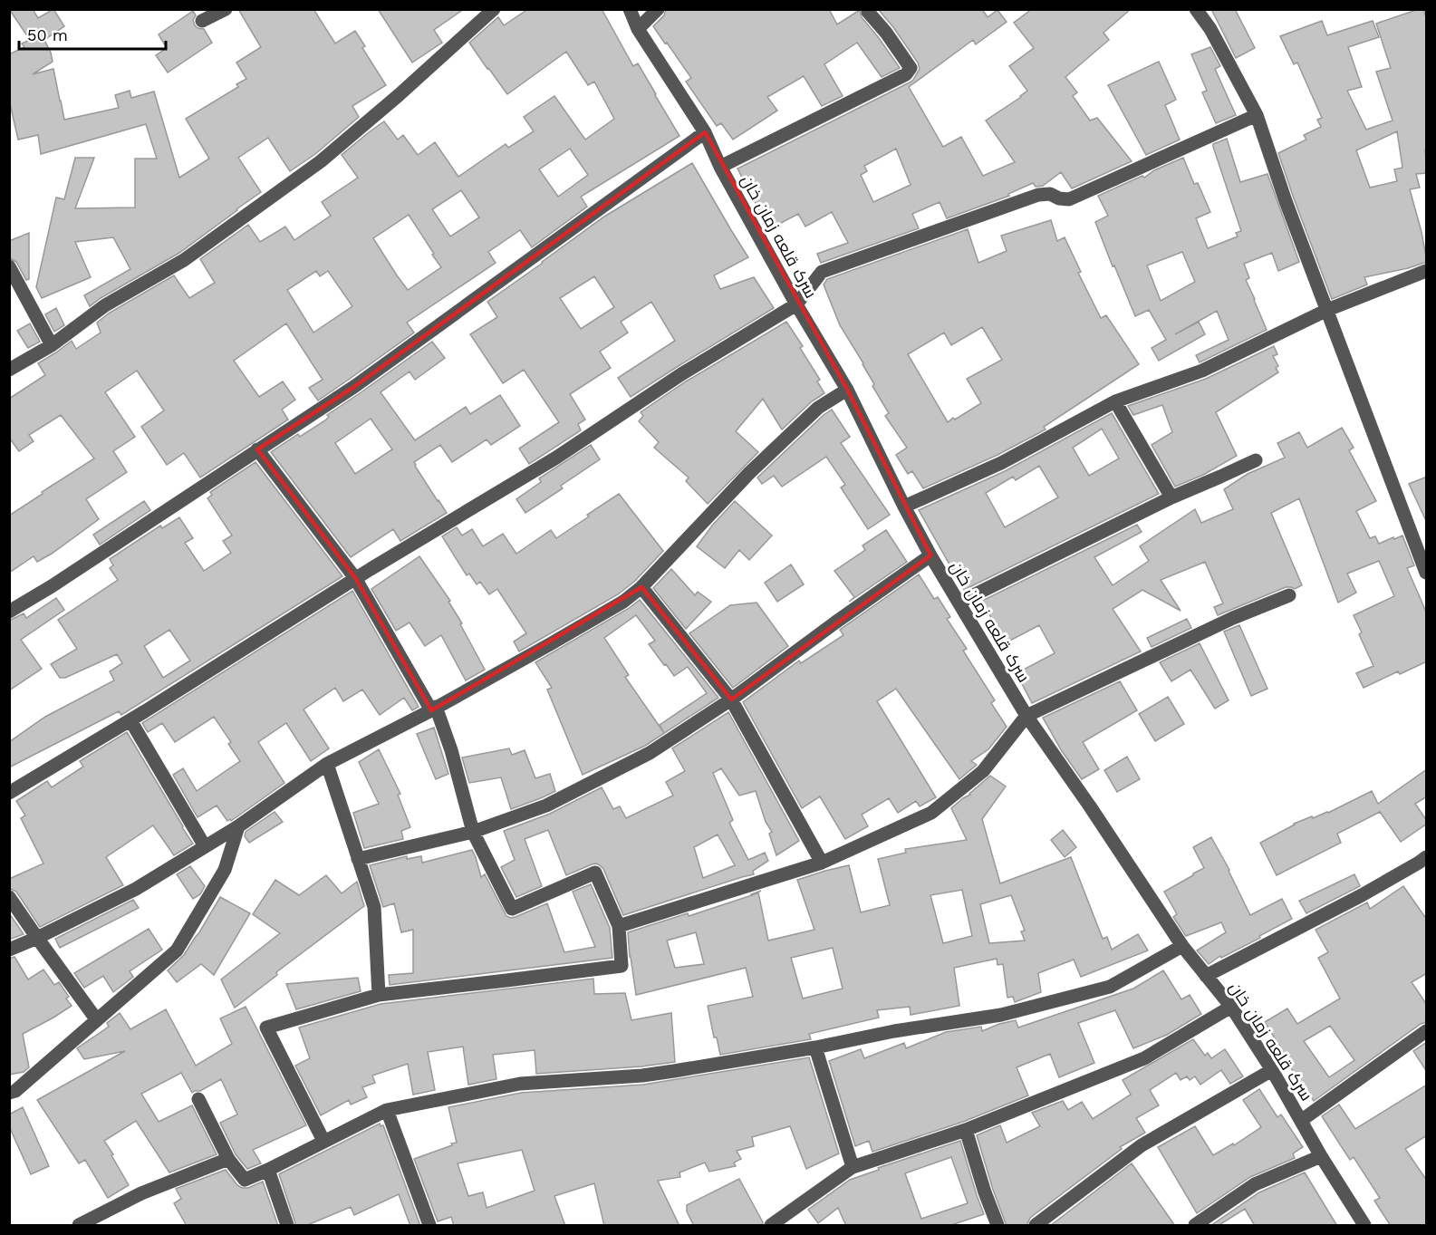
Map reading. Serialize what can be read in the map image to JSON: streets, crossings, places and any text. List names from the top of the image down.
{
  "streets": {
    "street": ["سرک قلعه زمان خان"]
  },
  "scale_bar": "50 m"
}
